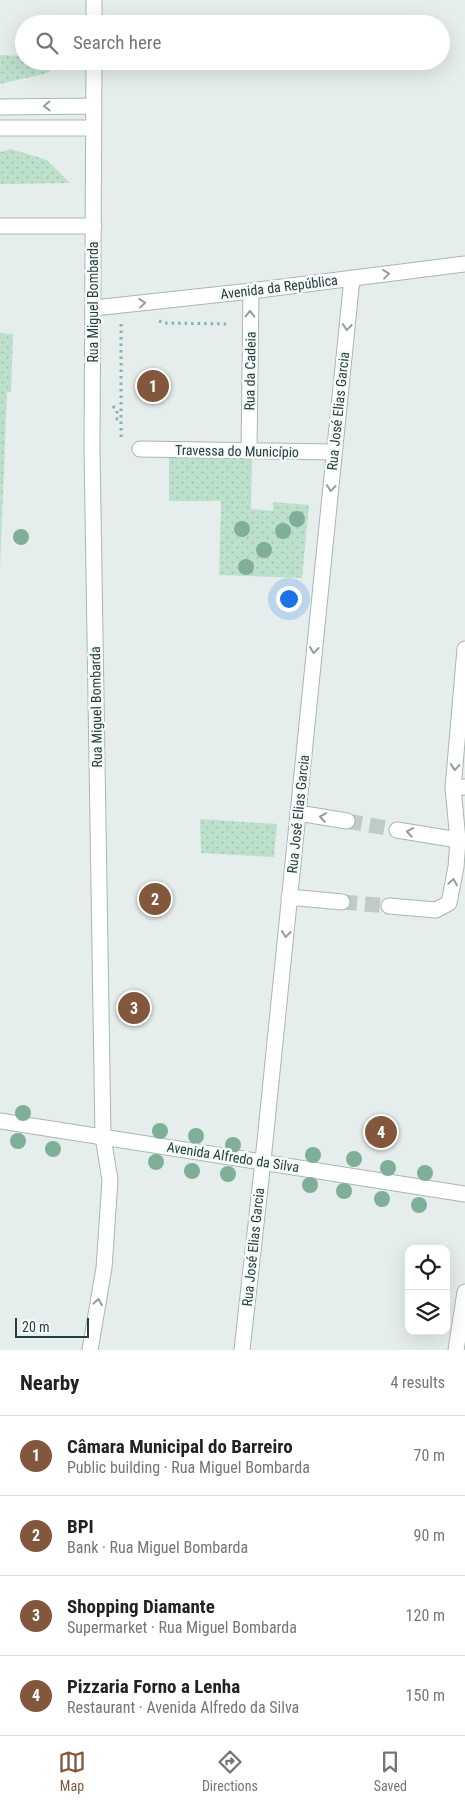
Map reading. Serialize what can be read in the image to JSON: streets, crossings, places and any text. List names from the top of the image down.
{
  "streets": {
    "street": [
      "Avenida da República",
      "Rua Miguel Bombarda",
      "Rua da Cadeia",
      "Rua José Elias Garcia",
      "Travessa do Município",
      "Avenida Alfredo da Silva"
    ]
  },
  "crossings": [
    ["Avenida da República", "Rua Miguel Bombarda"],
    ["Avenida da República", "Rua da Cadeia"],
    ["Avenida da República", "Rua José Elias Garcia"],
    ["Rua Miguel Bombarda", "Avenida Alfredo da Silva"],
    ["Rua da Cadeia", "Travessa do Município"],
    ["Rua José Elias Garcia", "Travessa do Município"],
    ["Rua José Elias Garcia", "Avenida Alfredo da Silva"]
  ],
  "one_way": ["Avenida da República", "Rua da Cadeia", "Rua José Elias Garcia"],
  "scale_bar": "20 m",
  "page": {
    "search": "Search here",
    "pins": [
      "1",
      "2",
      "3",
      "4"
    ],
    "scale": "20 m",
    "heading": ["Nearby", "4 results"],
    "list": [
      {
        "mark": "1",
        "name": "Câmara Municipal do Barreiro",
        "note": "Public building · Rua Miguel Bombarda",
        "value": "70 m"
      },
      {
        "mark": "2",
        "name": "BPI",
        "note": "Bank · Rua Miguel Bombarda",
        "value": "90 m"
      },
      {
        "mark": "3",
        "name": "Shopping Diamante",
        "note": "Supermarket · Rua Miguel Bombarda",
        "value": "120 m"
      },
      {
        "mark": "4",
        "name": "Pizzaria Forno a Lenha",
        "note": "Restaurant · Avenida Alfredo da Silva",
        "value": "150 m"
      }
    ],
    "nav": ["Map", "Directions", "Saved"]
  }
}
